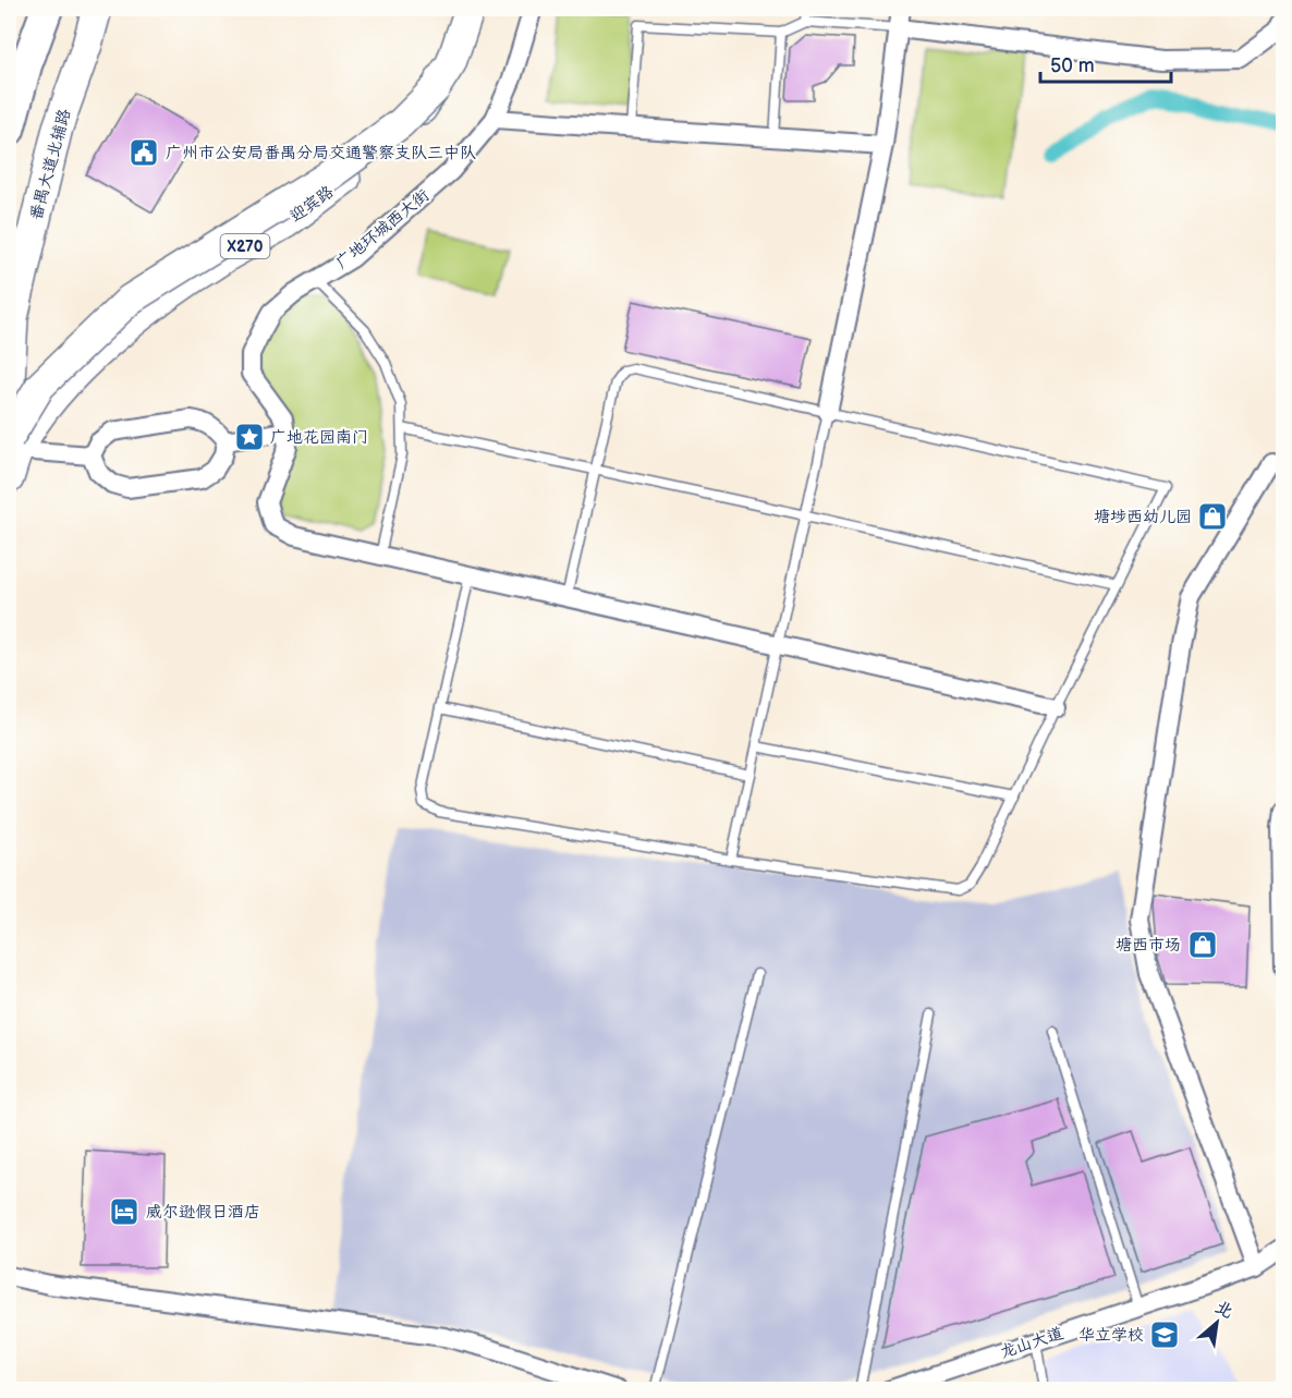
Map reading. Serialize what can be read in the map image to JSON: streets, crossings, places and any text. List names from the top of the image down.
{
  "streets": {
    "main road": ["番禺大道北辅路"],
    "street": ["广地环城西大街", "龙山大道"]
  },
  "places": {
    "public building": ["广州市公安局番禺分局交通警察支队三中队"],
    "place": ["广地花园南门"],
    "shop": ["塘埗西幼儿园", "塘西市场"],
    "hotel": ["威尔逊假日酒店"],
    "school or university": ["华立学校"]
  },
  "scale_bar": "50 m",
  "north": "top right"
}
